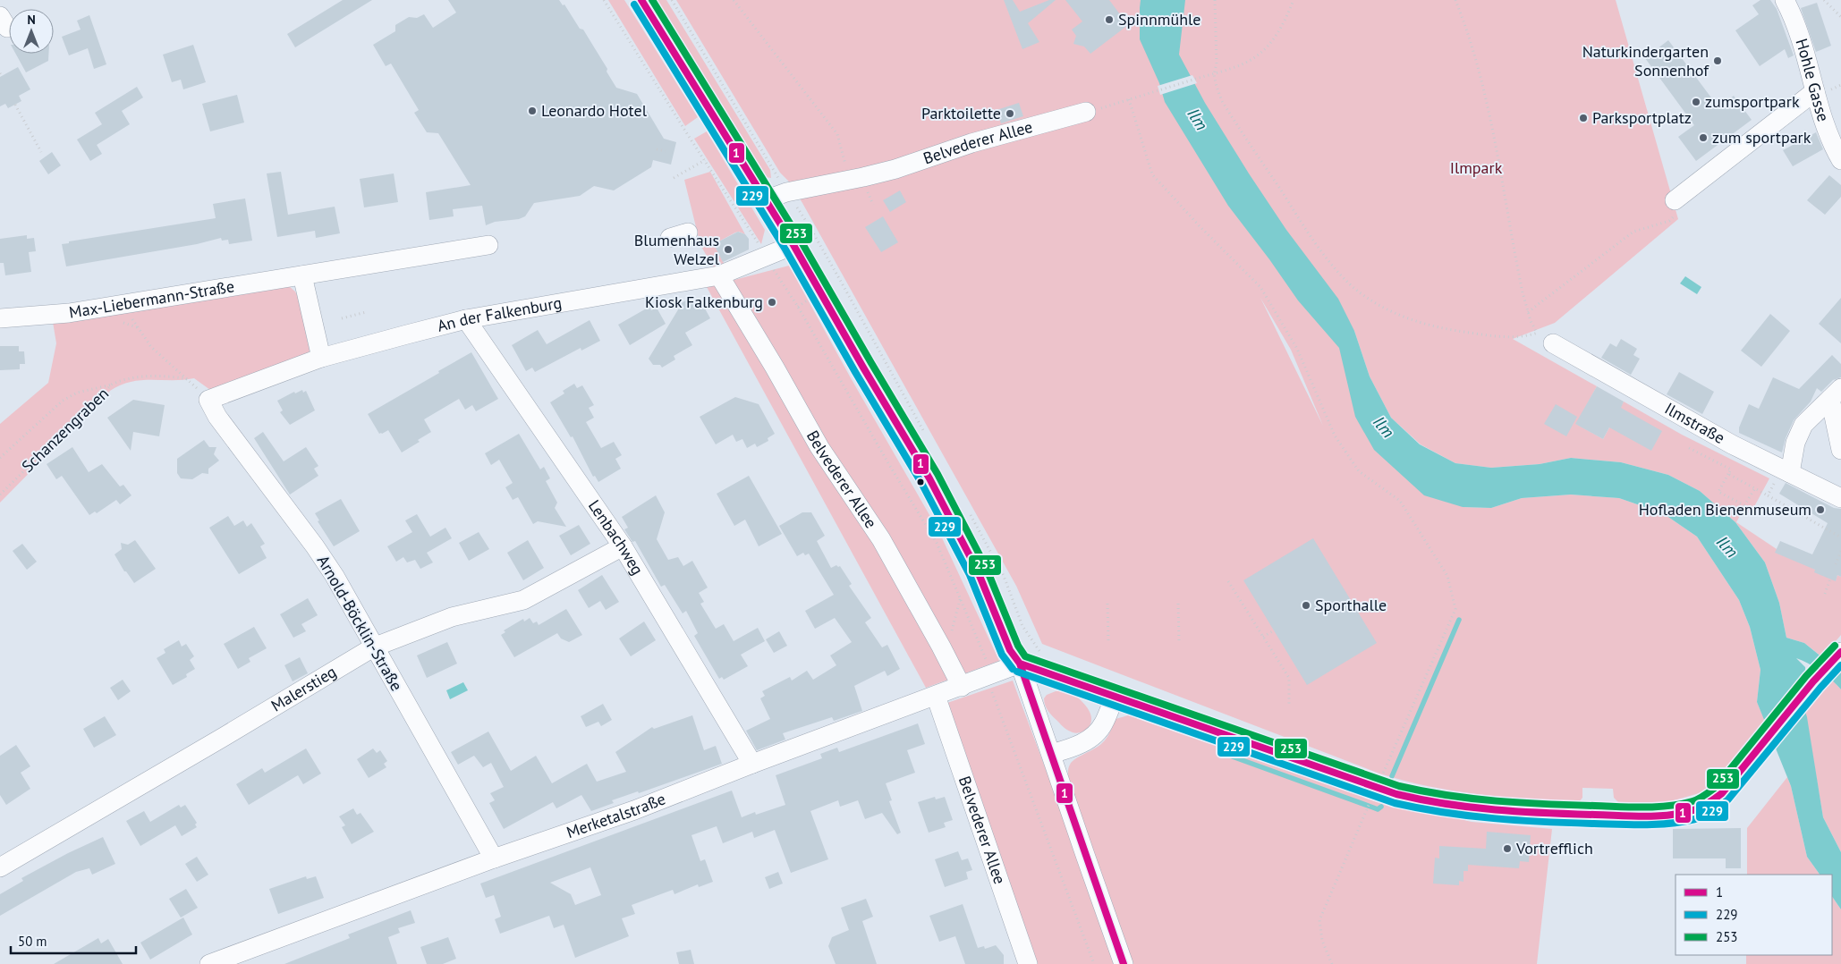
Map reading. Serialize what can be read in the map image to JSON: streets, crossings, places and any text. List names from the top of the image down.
{
  "streets": {
    "street": [
      "Hohle Gasse",
      "Belvederer Allee",
      "Max-Liebermann-Straße",
      "An der Falkenburg",
      "Ilmstraße",
      "Lenbachweg",
      "Arnold-Böcklin-Straße",
      "Malerstieg",
      "Merketalstraße"
    ],
    "path": ["Schanzengraben"]
  },
  "crossings": [
    ["Belvederer Allee", "An der Falkenburg"],
    ["Belvederer Allee", "Merketalstraße"],
    ["An der Falkenburg", "Lenbachweg"],
    ["An der Falkenburg", "Arnold-Böcklin-Straße"],
    ["Lenbachweg", "Malerstieg"],
    ["Lenbachweg", "Merketalstraße"],
    ["Arnold-Böcklin-Straße", "Malerstieg"],
    ["Arnold-Böcklin-Straße", "Merketalstraße"]
  ],
  "water": ["Ilm"],
  "parks": ["Ilmpark"],
  "places": [
    "Spinnmühle",
    "Naturkindergarten Sonnenhof",
    "zumsportpark",
    "Leonardo Hotel",
    "Parktoilette",
    "Parksportplatz",
    "zum sportpark",
    "Blumenhaus Welzel",
    "Kiosk Falkenburg",
    "Hofladen Bienenmuseum",
    "Sporthalle",
    "Vortrefflich"
  ],
  "lines": ["transit line 1", "transit line 253", "transit line 229"],
  "legend": ["1", "229", "253"],
  "scale_bar": "50 m",
  "north": "top"
}
